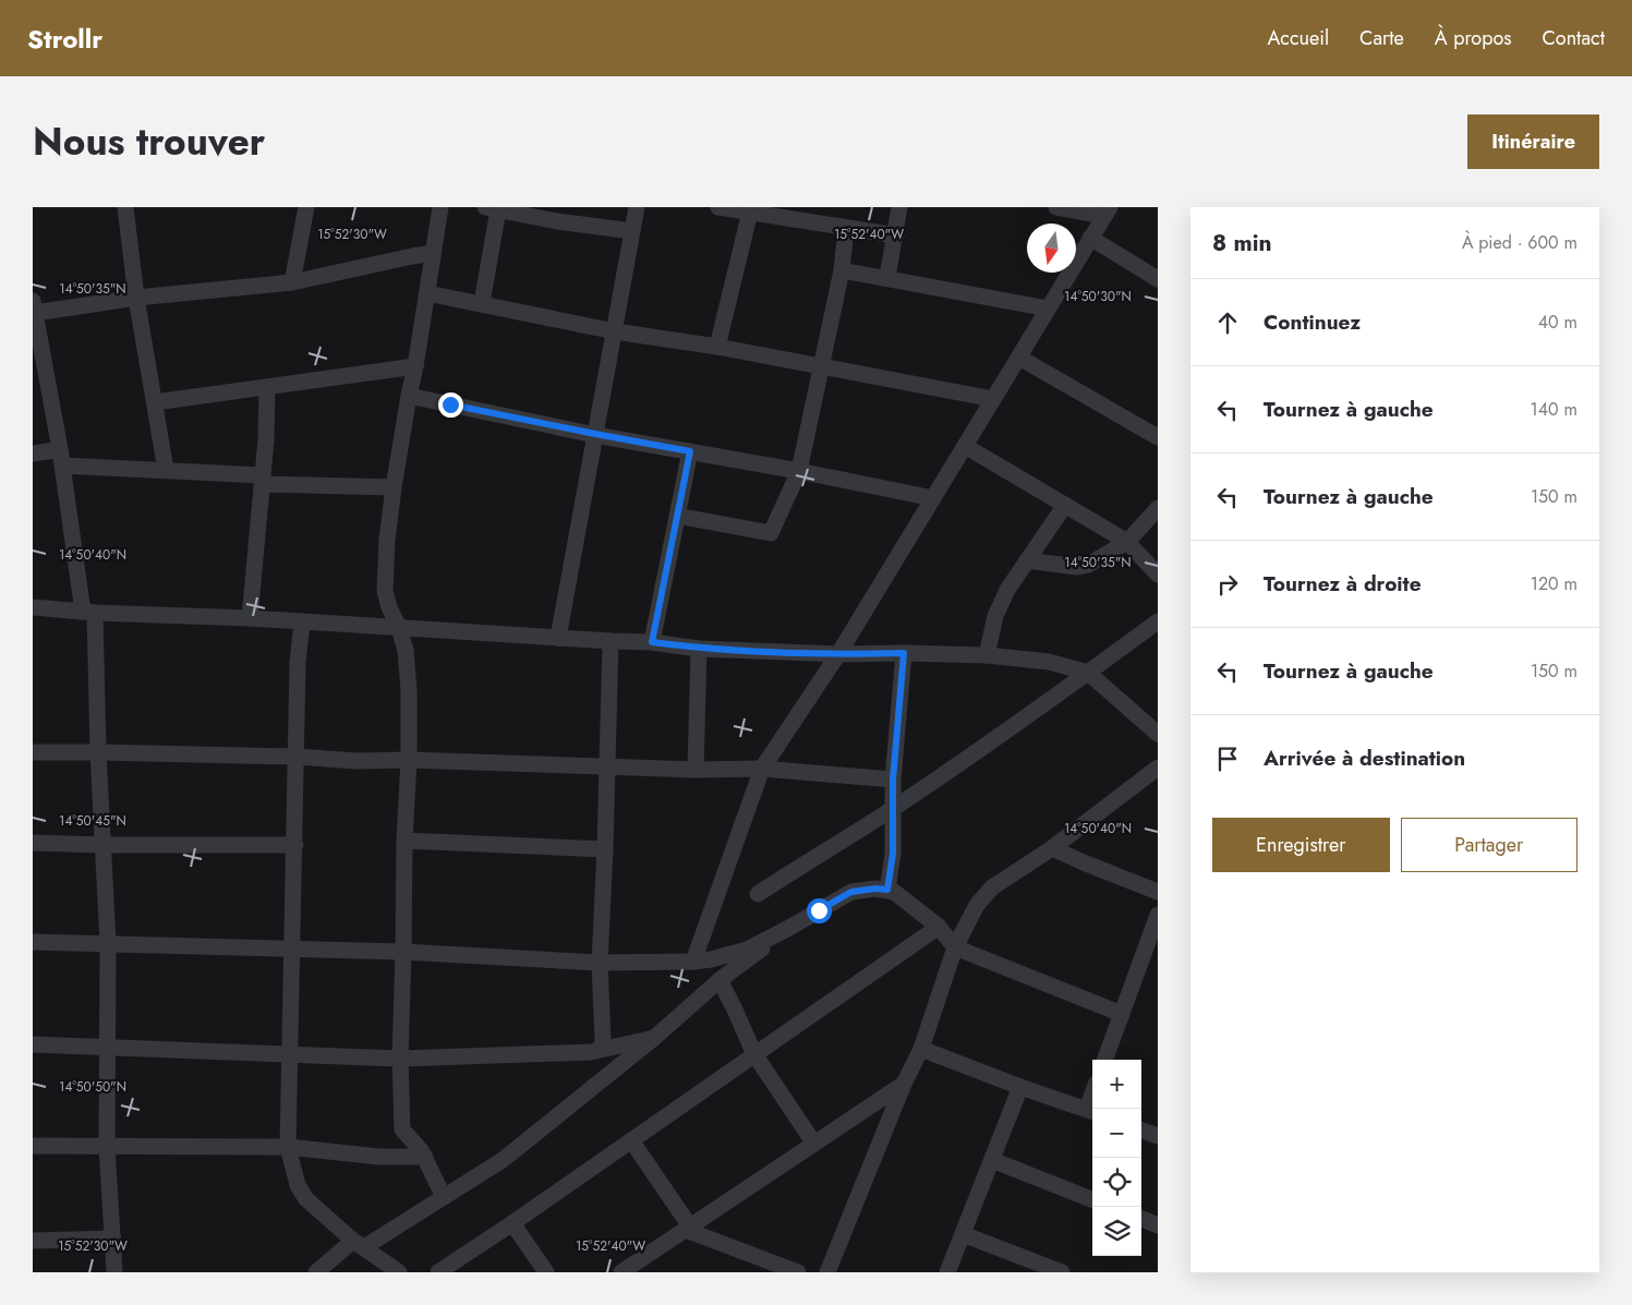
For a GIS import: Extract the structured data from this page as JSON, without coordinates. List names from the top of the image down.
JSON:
{
  "north": "bottom",
  "page": {
    "header": "Strollr",
    "nav": [
      "Accueil",
      "Carte",
      "À propos",
      "Contact"
    ],
    "title": "Nous trouver",
    "buttons": [
      "Itinéraire",
      ["Enregistrer", "Partager"]
    ],
    "heading": ["8 min", "À pied · 600 m"],
    "list": [
      ["Continuez", "40 m"],
      ["Tournez à gauche", "140 m"],
      ["Tournez à gauche", "150 m"],
      ["Tournez à droite", "120 m"],
      ["Tournez à gauche", "150 m"],
      "Arrivée à destination"
    ],
    "map_buttons": ["+", "−"]
  },
  "coordinates": [
    "15°52'30\"W",
    "15°52'40\"W",
    "14°50'35\"N",
    "14°50'30\"N",
    "14°50'40\"N",
    "14°50'45\"N",
    "14°50'50\"N"
  ]
}
